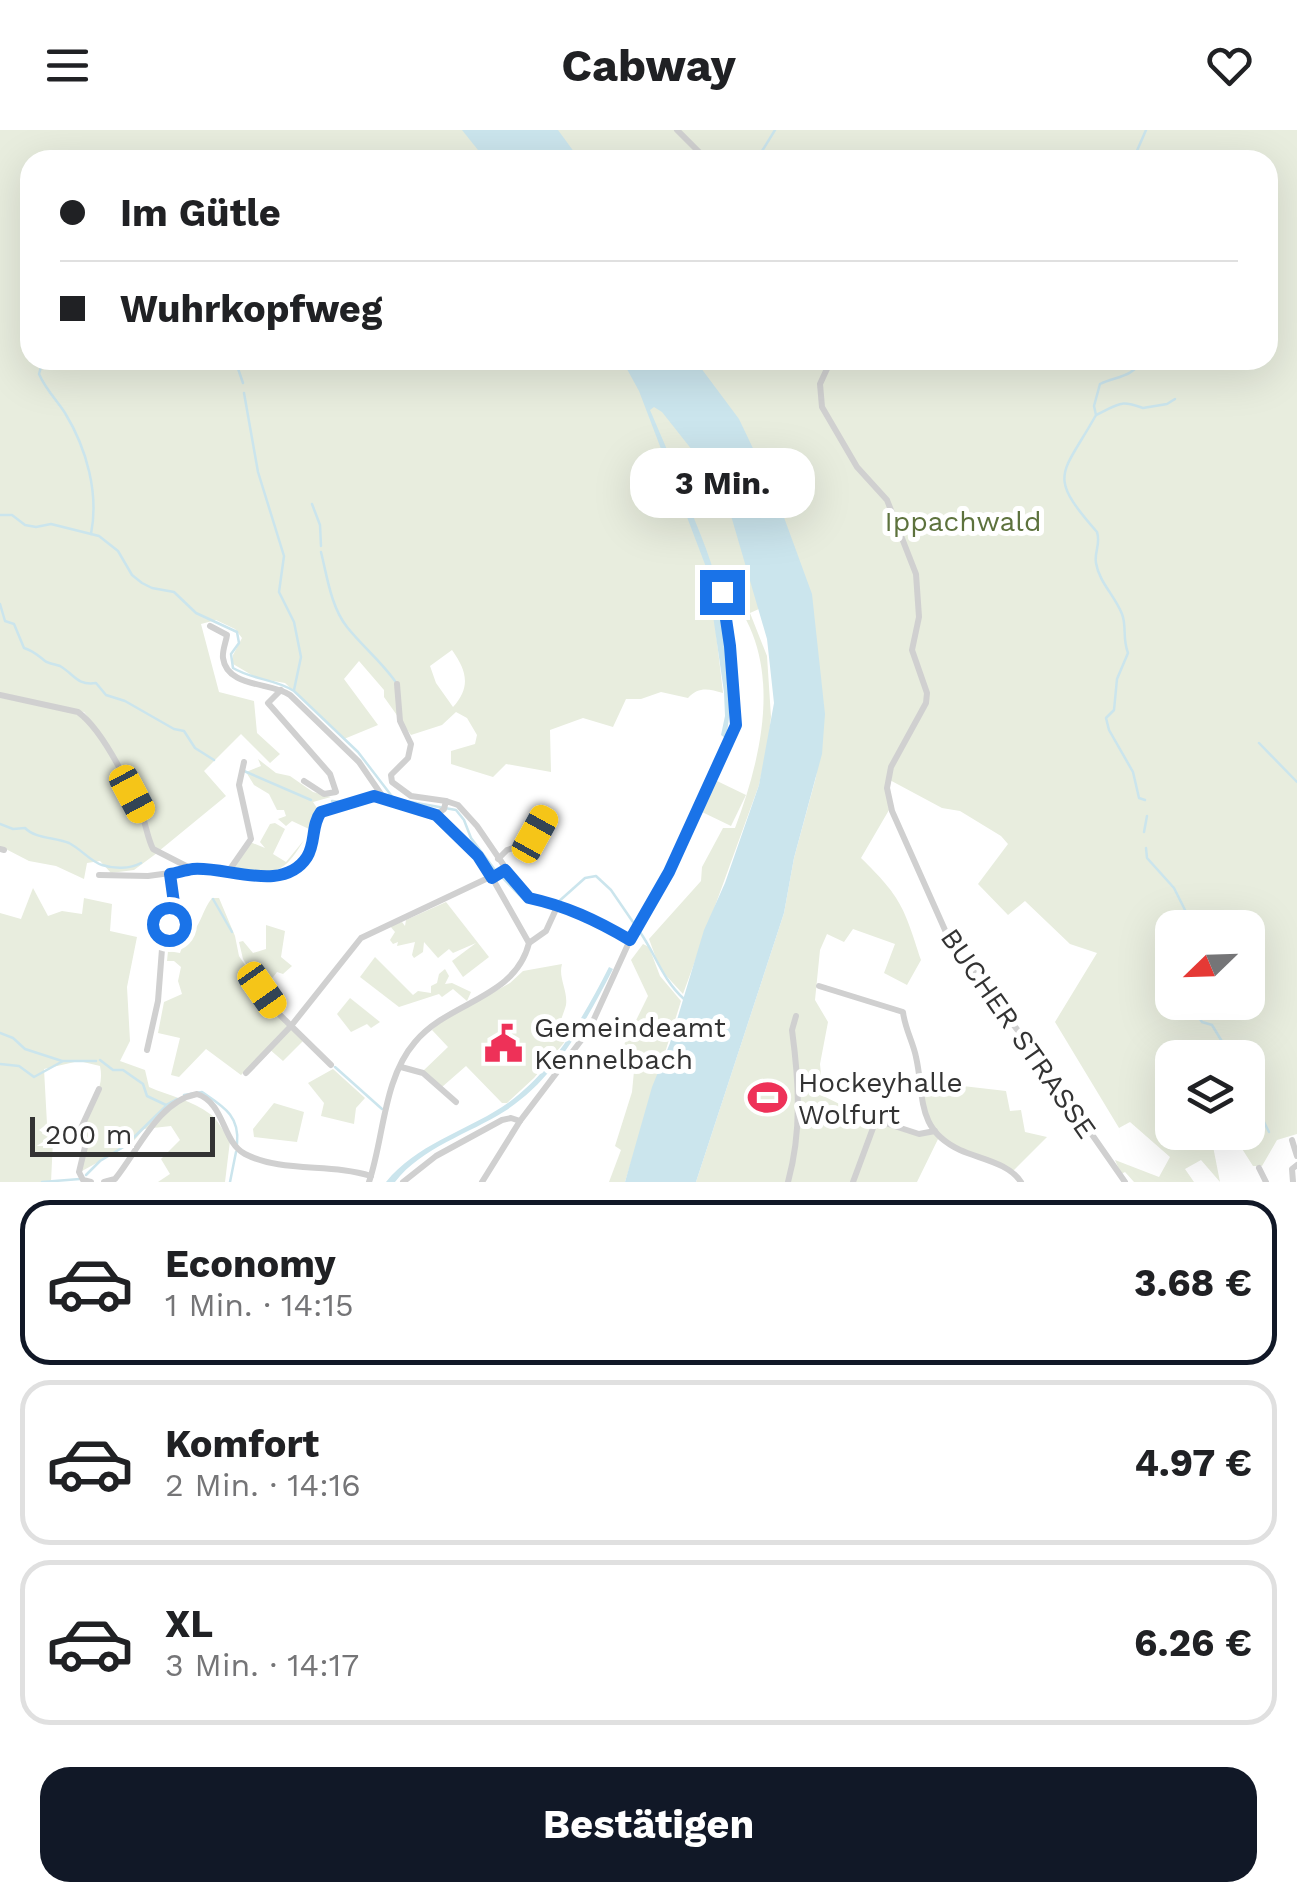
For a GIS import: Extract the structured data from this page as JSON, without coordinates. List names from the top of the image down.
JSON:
{
  "streets": {
    "street": ["BUCHER STRASSE"]
  },
  "parks": ["Ippachwald"],
  "places": {
    "public building": ["Gemeindeamt Kennelbach"],
    "sports": ["Hockeyhalle Wolfurt"]
  },
  "scale_bar": "200 m",
  "north": "bottom left",
  "page": {
    "header": "Cabway",
    "banner": ["Im Gütle", "Wuhrkopfweg"],
    "bubble": "3 Min.",
    "scale": "200 m",
    "list": [
      {
        "name": "Economy",
        "note": "1 Min. · 14:15",
        "value": "3.68 €"
      },
      {
        "name": "Komfort",
        "note": "2 Min. · 14:16",
        "value": "4.97 €"
      },
      {
        "name": "XL",
        "note": "3 Min. · 14:17",
        "value": "6.26 €"
      }
    ],
    "buttons": "Bestätigen"
  }
}
